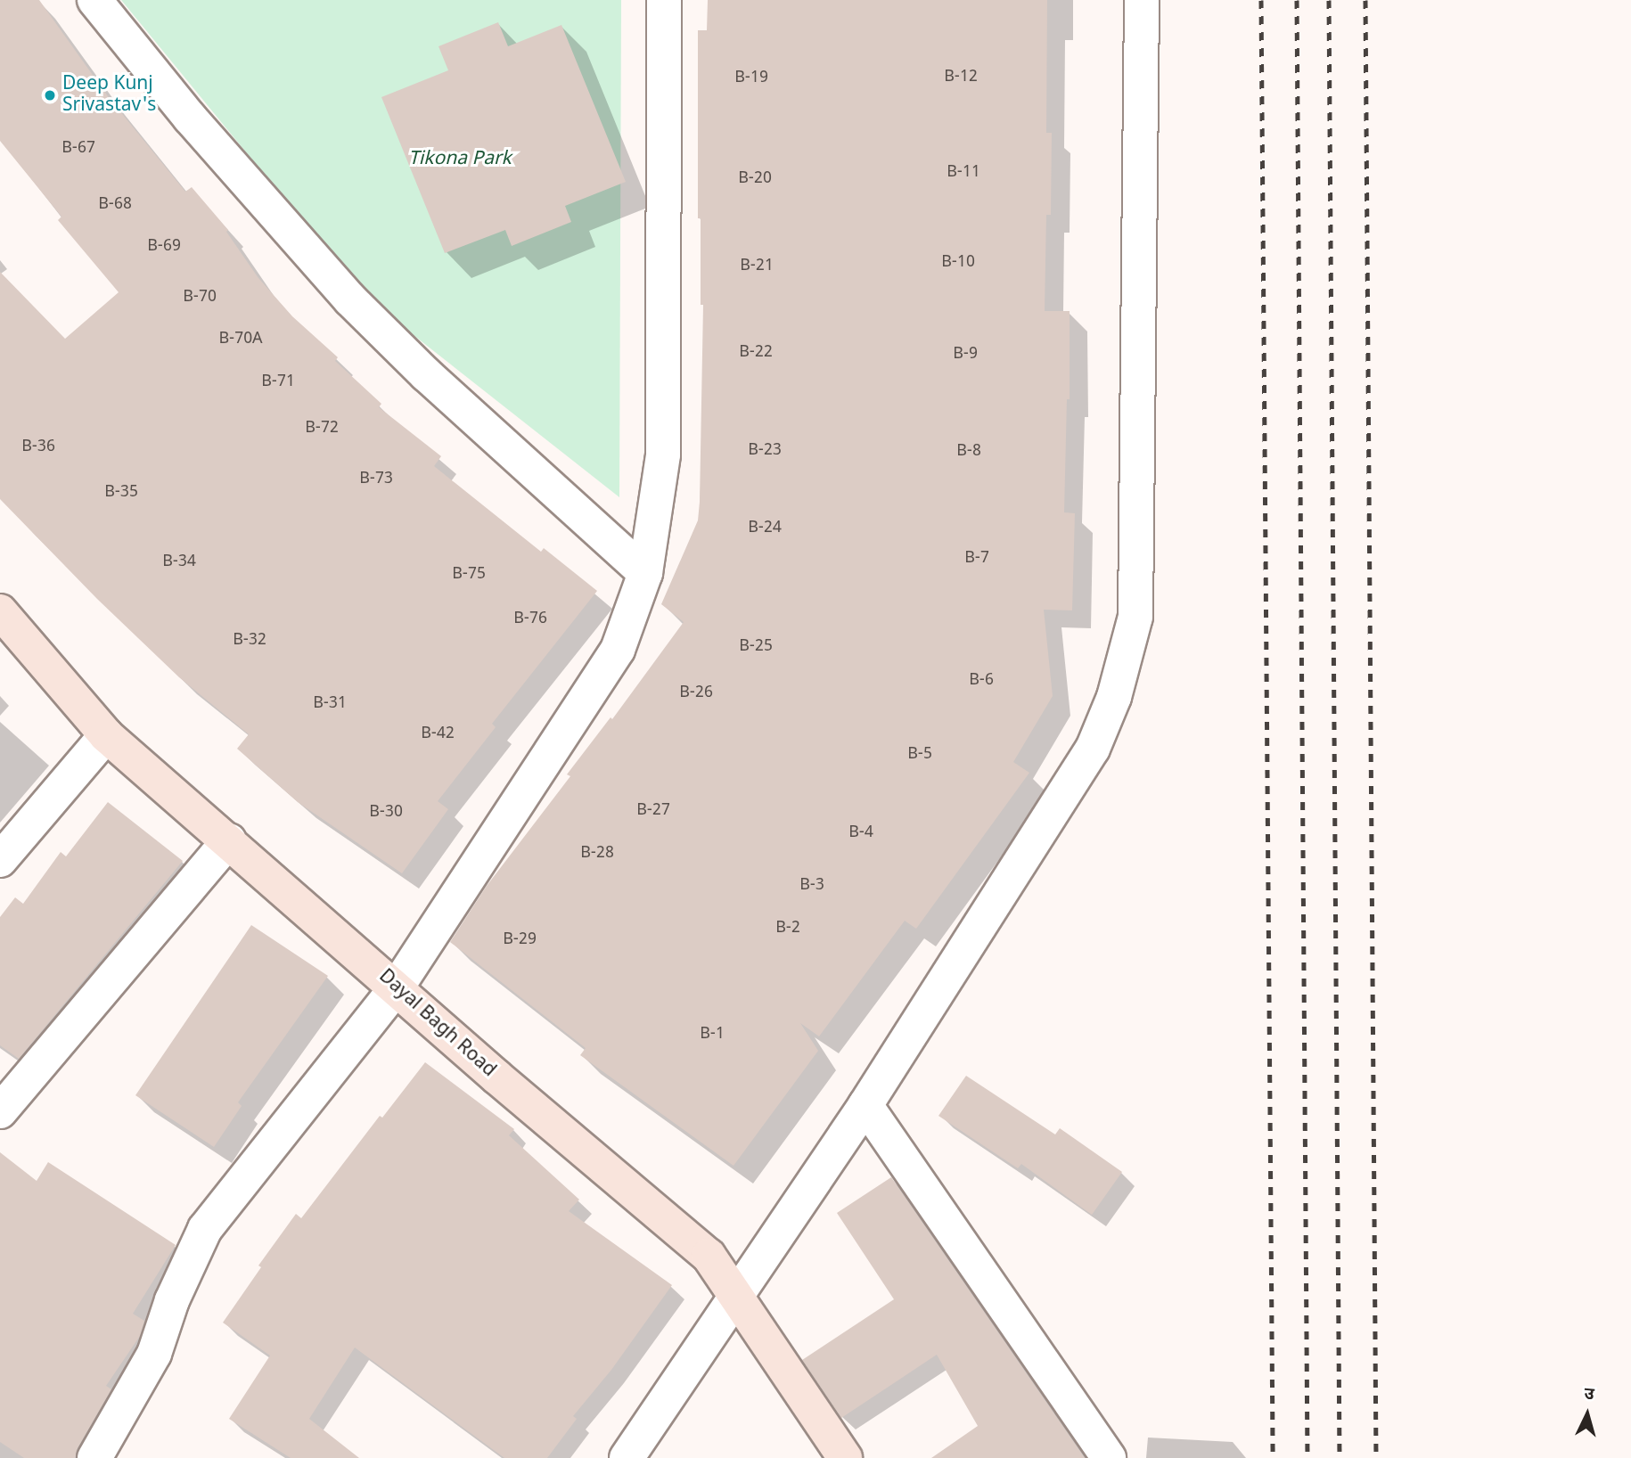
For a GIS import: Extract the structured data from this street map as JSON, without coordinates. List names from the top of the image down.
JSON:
{
  "streets": {
    "street": ["Dayal Bagh Road"]
  },
  "parks": ["Tikona Park"],
  "places": ["Deep Kunj Srivastav's"],
  "house_numbers": [
    "B-12",
    "B-19",
    "B-67",
    "B-11",
    "B-20",
    "B-68",
    "B-69",
    "B-10",
    "B-21",
    "B-70",
    "B-70A",
    "B-22",
    "B-9",
    "B-71",
    "B-72",
    "B-36",
    "B-23",
    "B-8",
    "B-73",
    "B-35",
    "B-24",
    "B-7",
    "B-34",
    "B-75",
    "B-76",
    "B-32",
    "B-25",
    "B-6",
    "B-26",
    "B-31",
    "B-42",
    "B-5",
    "B-27",
    "B-30",
    "B-4",
    "B-28",
    "B-3",
    "B-2",
    "B-29",
    "B-1"
  ],
  "north": "top"
}
